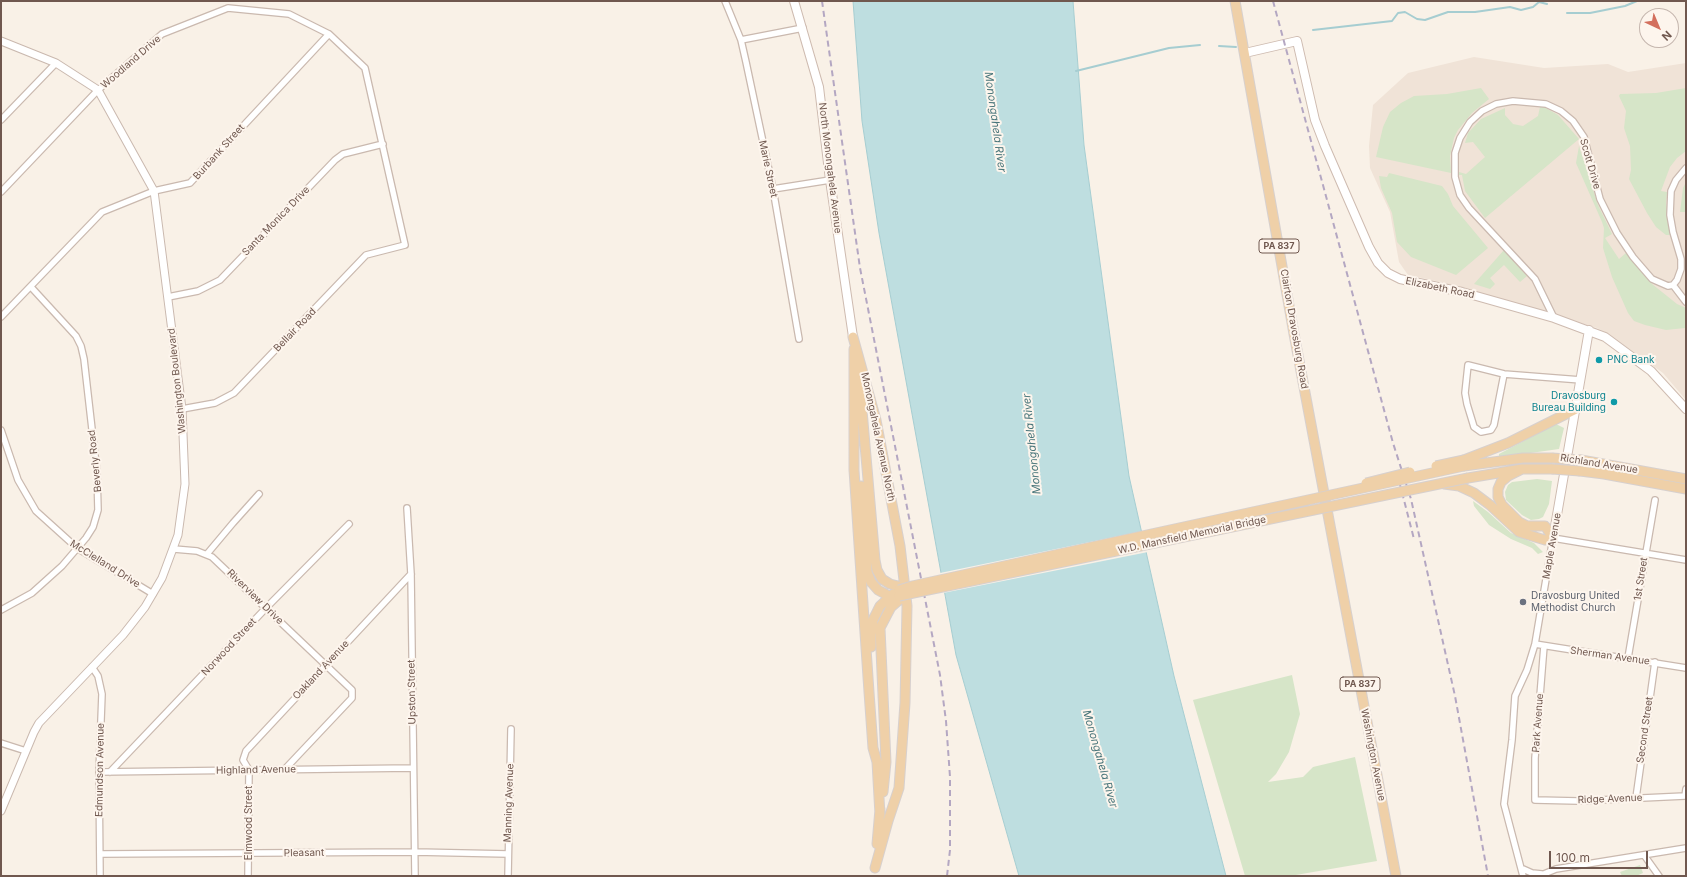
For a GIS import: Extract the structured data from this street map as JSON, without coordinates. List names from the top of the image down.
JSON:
{
  "streets": {
    "main road": [
      "North Monongahela Avenue",
      "PA 837",
      "Elizabeth Road",
      "Clairton Dravosburg Road",
      "Monongahela Avenue North",
      "Richland Avenue",
      "W.D. Mansfield Memorial Bridge",
      "Maple Avenue",
      "Washington Avenue"
    ],
    "street": [
      "Woodland Drive",
      "Burbank Street",
      "Scott Drive",
      "Marie Street",
      "Santa Monica Drive",
      "Bellair Road",
      "Washington Boulevard",
      "Beverly Road",
      "McClelland Drive",
      "1st Street",
      "Riverview Drive",
      "Norwood Street",
      "Sherman Avenue",
      "Oakland Avenue",
      "Upston Street",
      "Park Avenue",
      "Second Street",
      "Edmundson Avenue",
      "Highland Avenue",
      "Ridge Avenue",
      "Manning Avenue",
      "Elmwood Street",
      "Pleasant"
    ]
  },
  "crossings": [
    ["Woodland Drive", "Burbank Street"],
    ["Woodland Drive", "Santa Monica Drive"],
    ["Woodland Drive", "Bellair Road"],
    ["Woodland Drive", "Washington Boulevard"],
    ["Burbank Street", "Washington Boulevard"],
    ["Burbank Street", "Beverly Road"],
    ["Scott Drive", "Elizabeth Road"],
    ["North Monongahela Avenue", "Monongahela Avenue North"],
    ["Santa Monica Drive", "Washington Boulevard"],
    ["Elizabeth Road", "Clairton Dravosburg Road"],
    ["Elizabeth Road", "Maple Avenue"],
    ["Clairton Dravosburg Road", "W.D. Mansfield Memorial Bridge"],
    ["Clairton Dravosburg Road", "Washington Avenue"],
    ["Bellair Road", "Washington Boulevard"],
    ["Washington Boulevard", "McClelland Drive"],
    ["Washington Boulevard", "Riverview Drive"],
    ["Washington Boulevard", "Edmundson Avenue"],
    ["Beverly Road", "McClelland Drive"],
    ["Richland Avenue", "W.D. Mansfield Memorial Bridge"],
    ["W.D. Mansfield Memorial Bridge", "Washington Avenue"],
    ["Maple Avenue", "Sherman Avenue"],
    ["1st Street", "Sherman Avenue"],
    ["Riverview Drive", "Norwood Street"],
    ["Riverview Drive", "Oakland Avenue"],
    ["Riverview Drive", "Highland Avenue"],
    ["Norwood Street", "Highland Avenue"],
    ["Sherman Avenue", "Park Avenue"],
    ["Sherman Avenue", "Second Street"],
    ["Oakland Avenue", "Upston Street"],
    ["Oakland Avenue", "Highland Avenue"],
    ["Oakland Avenue", "Elmwood Street"],
    ["Upston Street", "Highland Avenue"],
    ["Upston Street", "Pleasant"],
    ["Park Avenue", "Ridge Avenue"],
    ["Second Street", "Ridge Avenue"],
    ["Edmundson Avenue", "Highland Avenue"],
    ["Edmundson Avenue", "Pleasant"],
    ["Highland Avenue", "Elmwood Street"],
    ["Manning Avenue", "Pleasant"],
    ["Elmwood Street", "Pleasant"]
  ],
  "water": ["Monongahela River"],
  "places": ["PNC Bank", "Dravosburg Bureau Building", "Dravosburg United Methodist Church"],
  "scale_bar": "100 m",
  "north": "bottom right"
}
